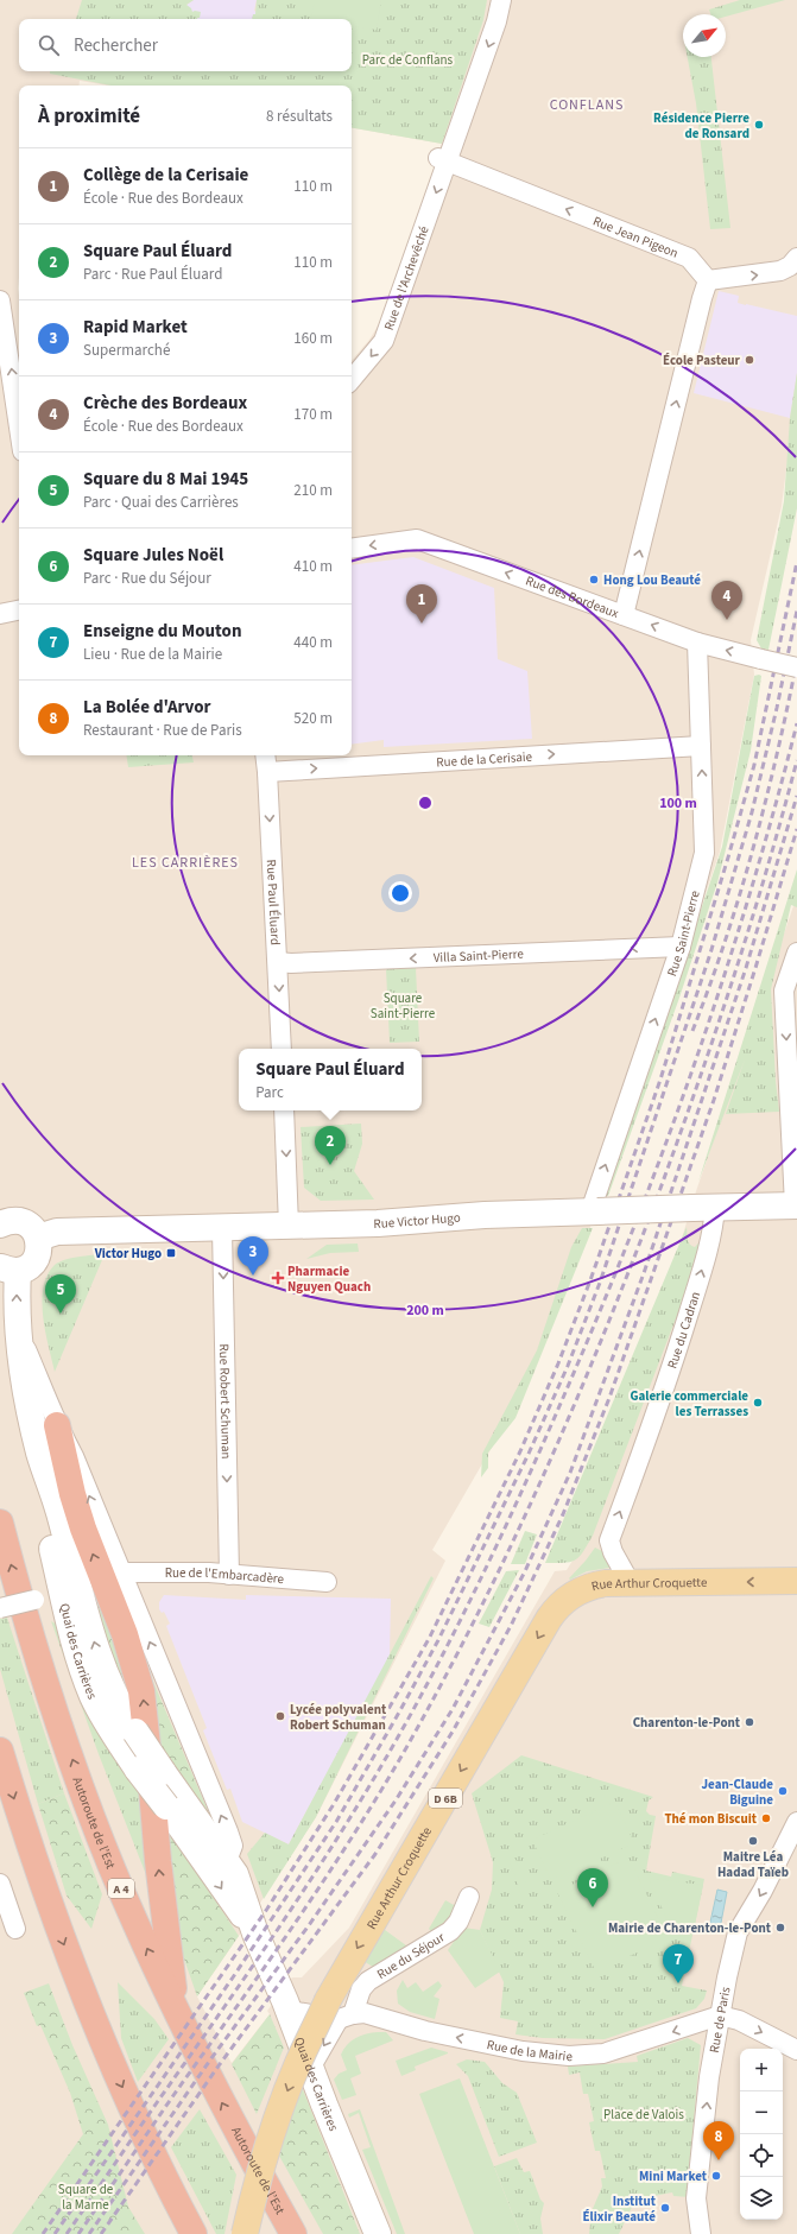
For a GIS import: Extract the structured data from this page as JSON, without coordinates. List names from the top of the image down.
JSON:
{
  "streets": {
    "highway": ["Autoroute de l’Est", "A 4"],
    "main road": [
      "Rue Victor Hugo",
      "Rue Arthur Croquette",
      "Quai des Carrières",
      "D 6B"
    ],
    "street": [
      "Rue Jean Pigeon",
      "Rue de l'Archevêché",
      "Rue des Bordeaux",
      "Rue de la Cerisaie",
      "Rue Paul Éluard",
      "Rue Saint-Pierre",
      "Villa Saint-Pierre",
      "Rue du Cadran",
      "Rue Robert Schuman",
      "Rue de l'Embarcadère",
      "Rue du Séjour",
      "Rue de Paris",
      "Rue de la Mairie"
    ]
  },
  "crossings": [
    ["Rue Jean Pigeon", "Rue de l'Archevêché"],
    ["Rue des Bordeaux", "Rue Saint-Pierre"],
    ["Rue de la Cerisaie", "Rue Paul Éluard"],
    ["Rue de la Cerisaie", "Rue Saint-Pierre"],
    ["Rue Paul Éluard", "Villa Saint-Pierre"],
    ["Rue Saint-Pierre", "Villa Saint-Pierre"],
    ["Rue Saint-Pierre", "Rue Victor Hugo"],
    ["Rue Victor Hugo", "Rue du Cadran"],
    ["Rue Victor Hugo", "Rue Robert Schuman"],
    ["Rue du Cadran", "Rue Arthur Croquette"],
    ["Rue Robert Schuman", "Rue de l'Embarcadère"],
    ["Rue de l'Embarcadère", "Quai des Carrières"],
    ["Rue Arthur Croquette", "Rue du Séjour"],
    ["Rue Arthur Croquette", "Rue de la Mairie"],
    ["Quai des Carrières", "Rue de la Mairie"],
    ["Rue du Séjour", "Rue de la Mairie"],
    ["Rue de Paris", "Rue de la Mairie"]
  ],
  "one_way": [
    "Rue Jean Pigeon",
    "Rue de l'Archevêché",
    "Rue des Bordeaux",
    "Rue de la Cerisaie",
    "Rue Paul Éluard",
    "Villa Saint-Pierre",
    "Rue du Cadran",
    "Rue Robert Schuman",
    "Rue Arthur Croquette",
    "Rue de la Mairie"
  ],
  "districts": ["CONFLANS", "LES CARRIÈRES"],
  "parks": [
    "Parc de Conflans",
    "Square Saint-Pierre",
    "Place de Valois",
    "Square de la Marne"
  ],
  "places": {
    "other": [
      "Résidence Pierre de Ronsard",
      "École Pasteur",
      "Hong Lou Beauté",
      "Galerie commerciale les Terrasses",
      "Lycée polyvalent Robert Schuman",
      "Charenton-le-Pont",
      "Jean-Claude Biguine",
      "Thé mon Biscuit",
      "Maitre Léa Hadad Taïeb",
      "Mairie de Charenton-le-Pont",
      "Mini Market",
      "Institut Élixir Beauté"
    ],
    "transit": ["Victor Hugo"],
    "health": ["Pharmacie Nguyen Quach"]
  },
  "north": "top right",
  "page": {
    "search": "Rechercher",
    "heading": ["À proximité", "8 résultats"],
    "list": [
      {
        "mark": "1",
        "name": "Collège de la Cerisaie",
        "note": "École · Rue des Bordeaux",
        "value": "110 m"
      },
      {
        "mark": "2",
        "name": "Square Paul Éluard",
        "note": "Parc · Rue Paul Éluard",
        "value": "110 m"
      },
      {
        "mark": "3",
        "name": "Rapid Market",
        "note": "Supermarché",
        "value": "160 m"
      },
      {
        "mark": "4",
        "name": "Crèche des Bordeaux",
        "note": "École · Rue des Bordeaux",
        "value": "170 m"
      },
      {
        "mark": "5",
        "name": "Square du 8 Mai 1945",
        "note": "Parc · Quai des Carrières",
        "value": "210 m"
      },
      {
        "mark": "6",
        "name": "Square Jules Noël",
        "note": "Parc · Rue du Séjour",
        "value": "410 m"
      },
      {
        "mark": "7",
        "name": "Enseigne du Mouton",
        "note": "Lieu · Rue de la Mairie",
        "value": "440 m"
      },
      {
        "mark": "8",
        "name": "La Bolée d'Arvor",
        "note": "Restaurant · Rue de Paris",
        "value": "520 m"
      }
    ],
    "pins": [
      "4",
      "1",
      "2",
      "3",
      "5",
      "6",
      "7",
      "8"
    ],
    "popup": ["Square Paul Éluard", "Parc"],
    "map_buttons": ["+", "−"]
  },
  "rings": ["100 m", "200 m"]
}
